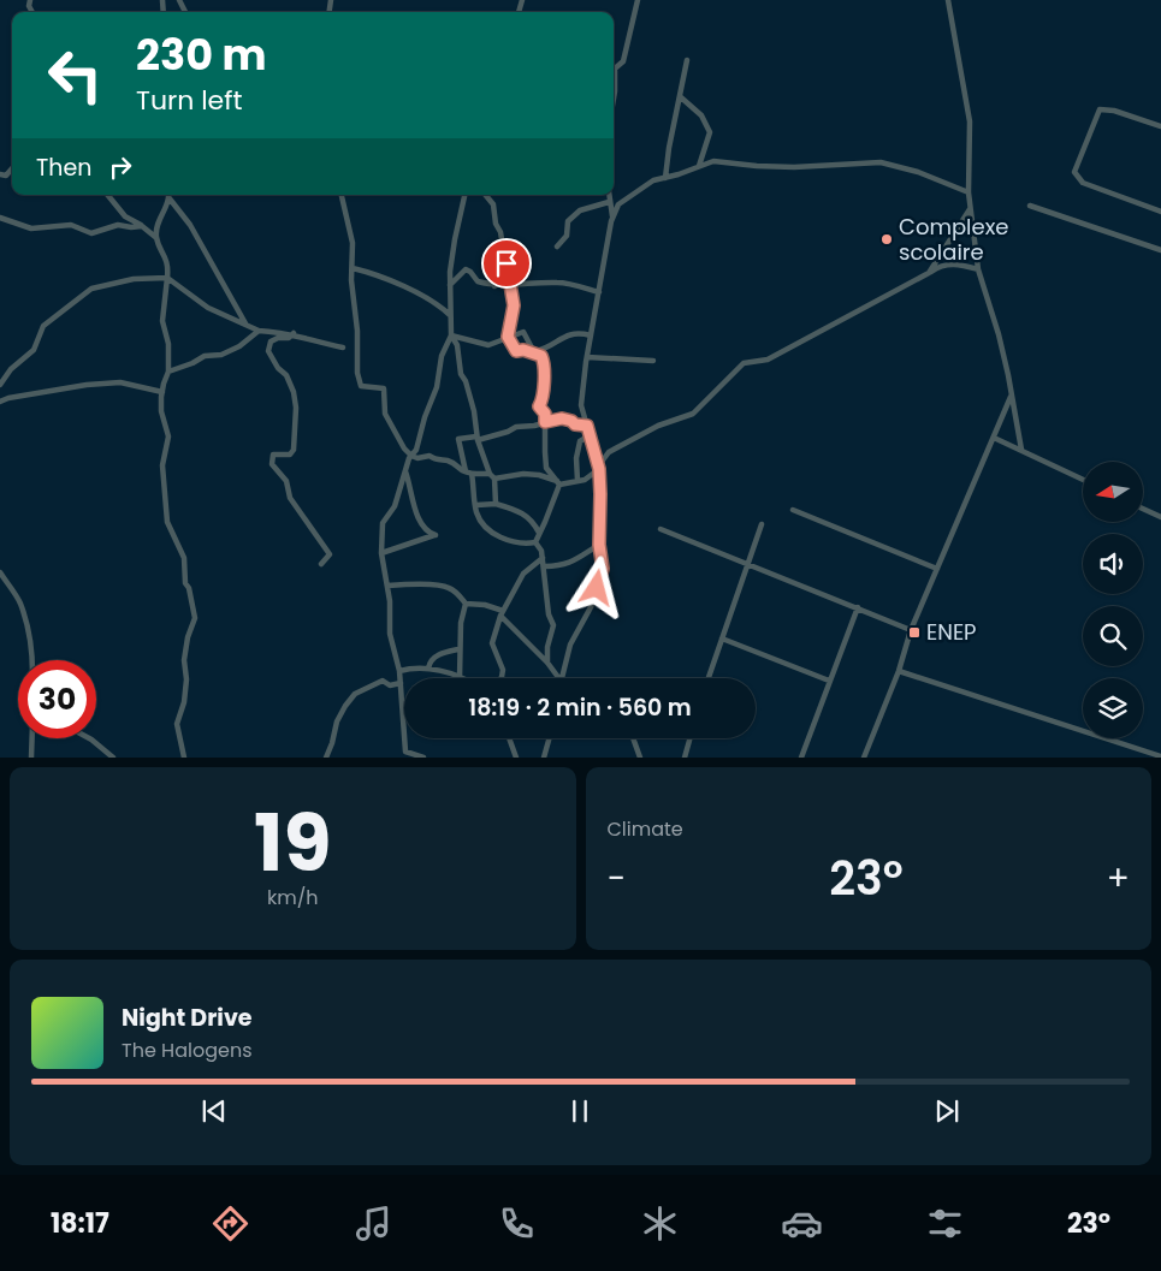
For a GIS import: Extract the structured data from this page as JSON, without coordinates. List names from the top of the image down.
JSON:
{
  "places": {
    "other": ["Complexe scolaire"],
    "transit": ["ENEP"]
  },
  "north": "left",
  "page": {
    "turn": ["230 m", "Turn left"],
    "then": "Then",
    "limit": "30",
    "trip": "18:19 · 2 min · 560 m",
    "tile": [
      ["19", "km/h"],
      "Climate"
    ],
    "heat": ["−", "23°", "+"],
    "song": ["Night Drive", "The Halogens"],
    "tabs": ["18:17", "23°"]
  }
}
